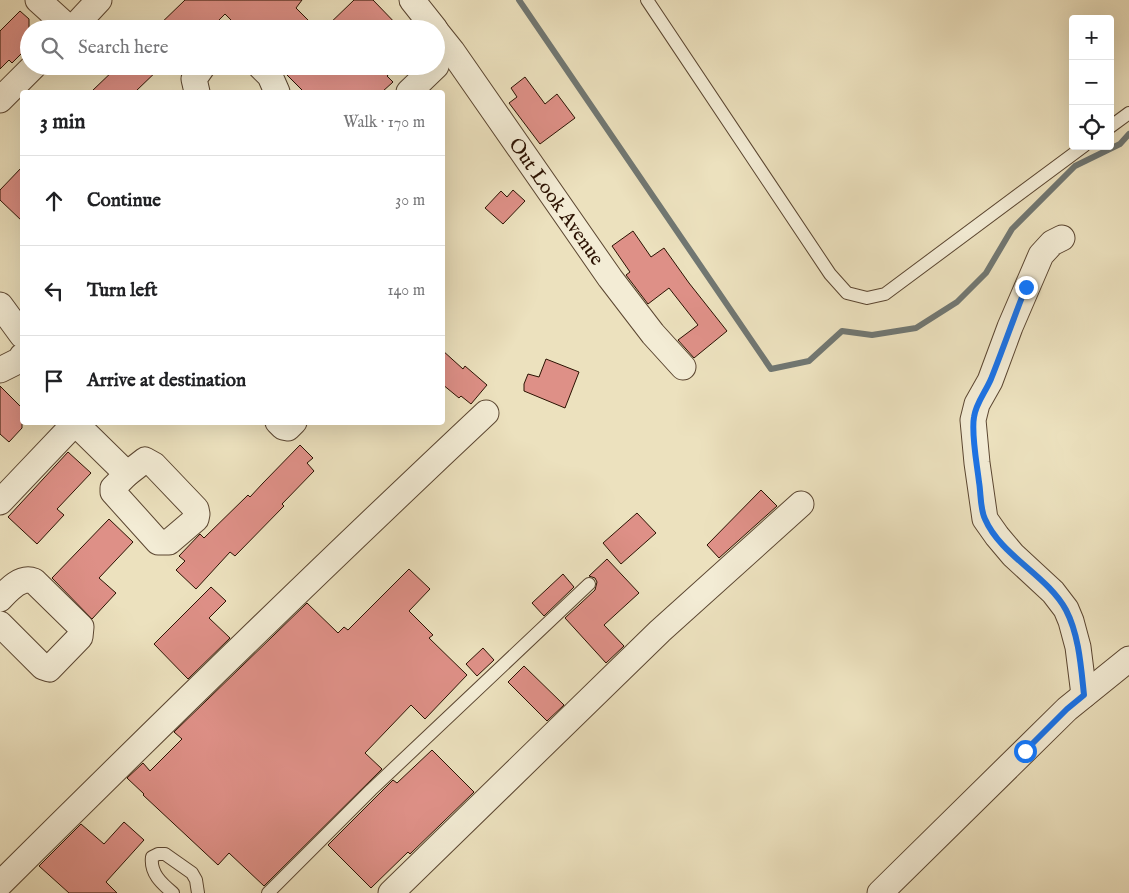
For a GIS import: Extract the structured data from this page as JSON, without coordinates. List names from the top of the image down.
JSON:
{
  "streets": {
    "street": ["Out Look Avenue"]
  },
  "page": {
    "map_buttons": ["+", "−"],
    "search": "Search here",
    "heading": ["3 min", "Walk · 170 m"],
    "list": [
      ["Continue", "30 m"],
      ["Turn left", "140 m"],
      "Arrive at destination"
    ]
  }
}
